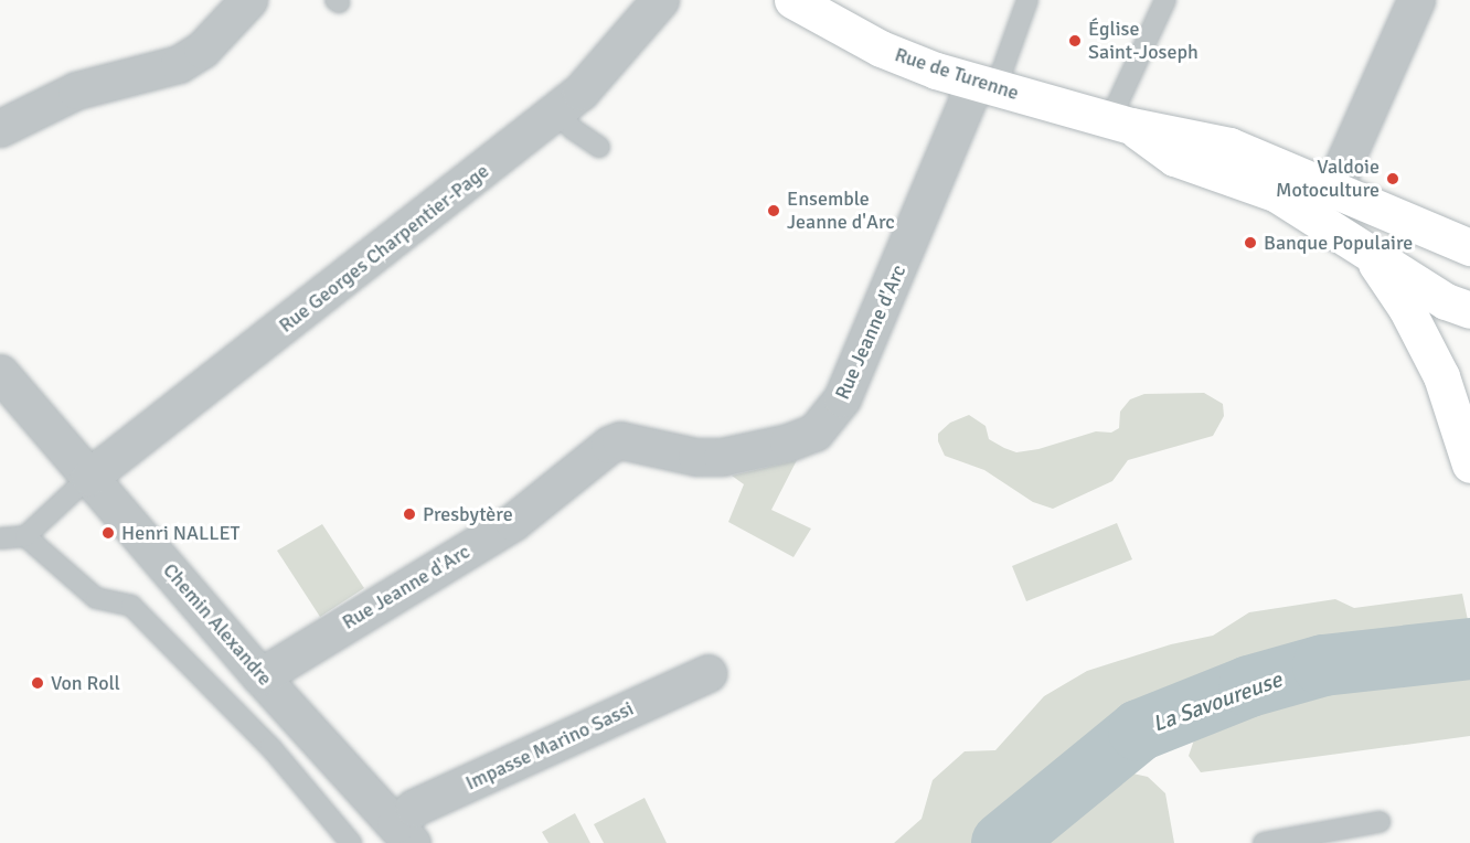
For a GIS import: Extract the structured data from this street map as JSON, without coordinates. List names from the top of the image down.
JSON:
{
  "streets": {
    "main road": ["Rue de Turenne"],
    "street": [
      "Rue Georges Charpentier-Page",
      "Rue Jeanne d'Arc",
      "Chemin Alexandre",
      "Impasse Marino Sassi"
    ]
  },
  "crossings": [
    ["Rue de Turenne", "Rue Jeanne d'Arc"],
    ["Rue Georges Charpentier-Page", "Chemin Alexandre"],
    ["Rue Jeanne d'Arc", "Chemin Alexandre"],
    ["Chemin Alexandre", "Impasse Marino Sassi"]
  ],
  "water": ["La Savoureuse"],
  "places": [
    "Église Saint-Joseph",
    "Valdoie Motoculture",
    "Ensemble Jeanne d'Arc",
    "Banque Populaire",
    "Presbytère",
    "Henri NALLET",
    "Von Roll"
  ]
}
